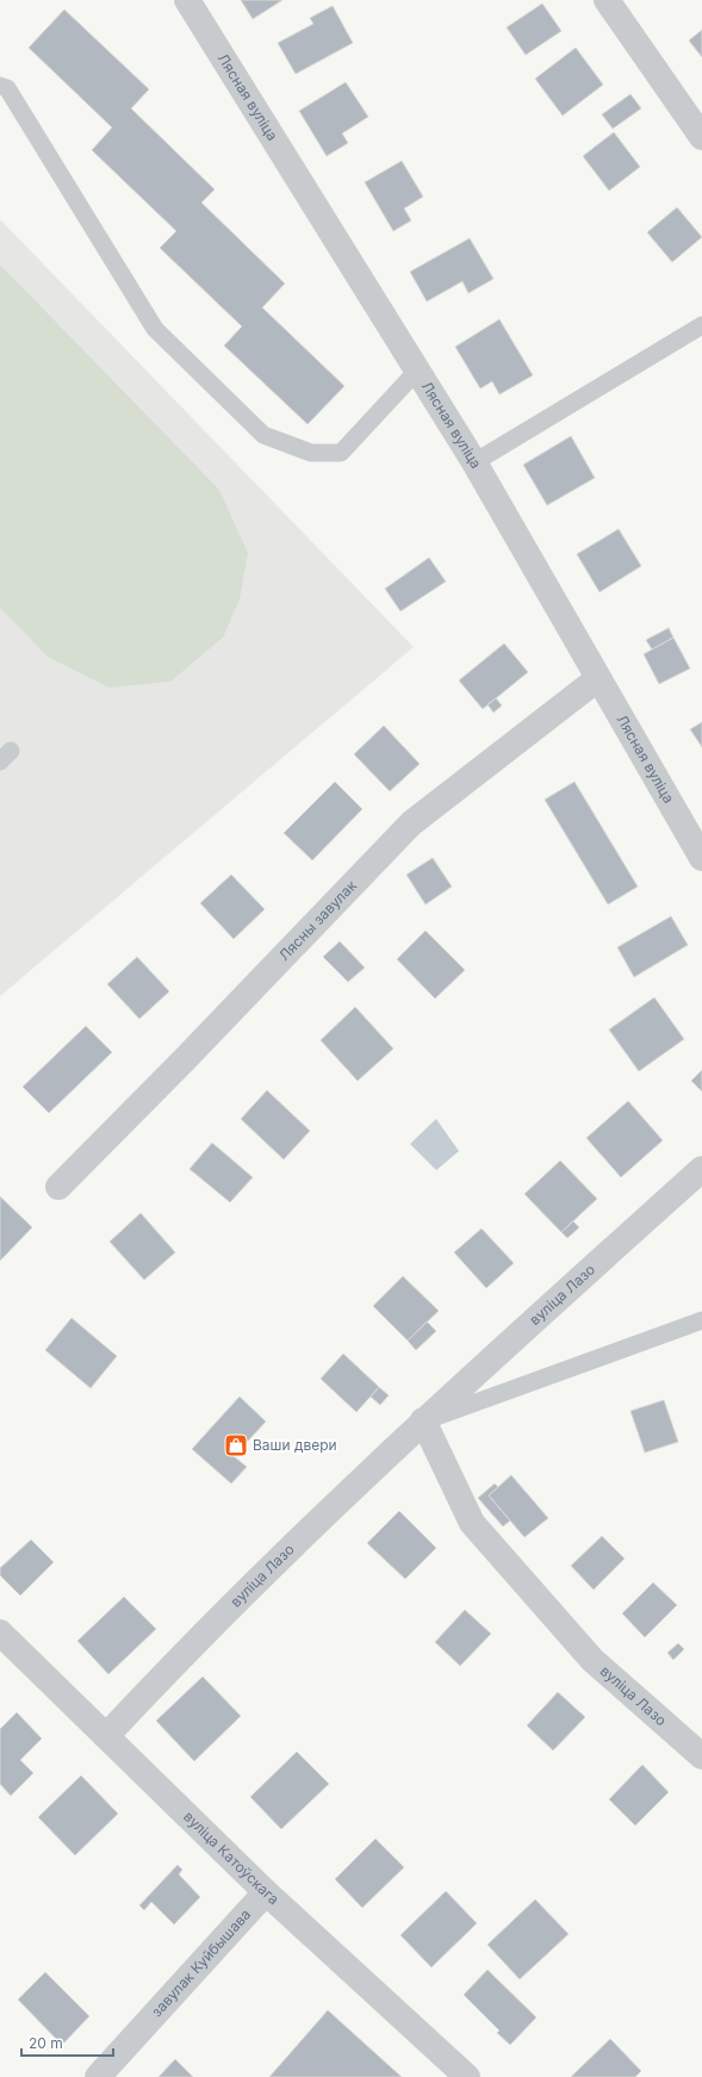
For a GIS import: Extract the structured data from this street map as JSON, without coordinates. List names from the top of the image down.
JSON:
{
  "streets": {
    "street": [
      "Лясная вуліца",
      "Лясны завулак",
      "вуліца Лазо",
      "вуліца Катоўскага",
      "завулак Куйбышава"
    ]
  },
  "crossings": [
    ["Лясная вуліца", "Лясны завулак"],
    ["вуліца Лазо", "вуліца Катоўскага"],
    ["вуліца Катоўскага", "завулак Куйбышава"]
  ],
  "places": {
    "shop": ["Ваши двери"]
  },
  "scale_bar": "20 m"
}
